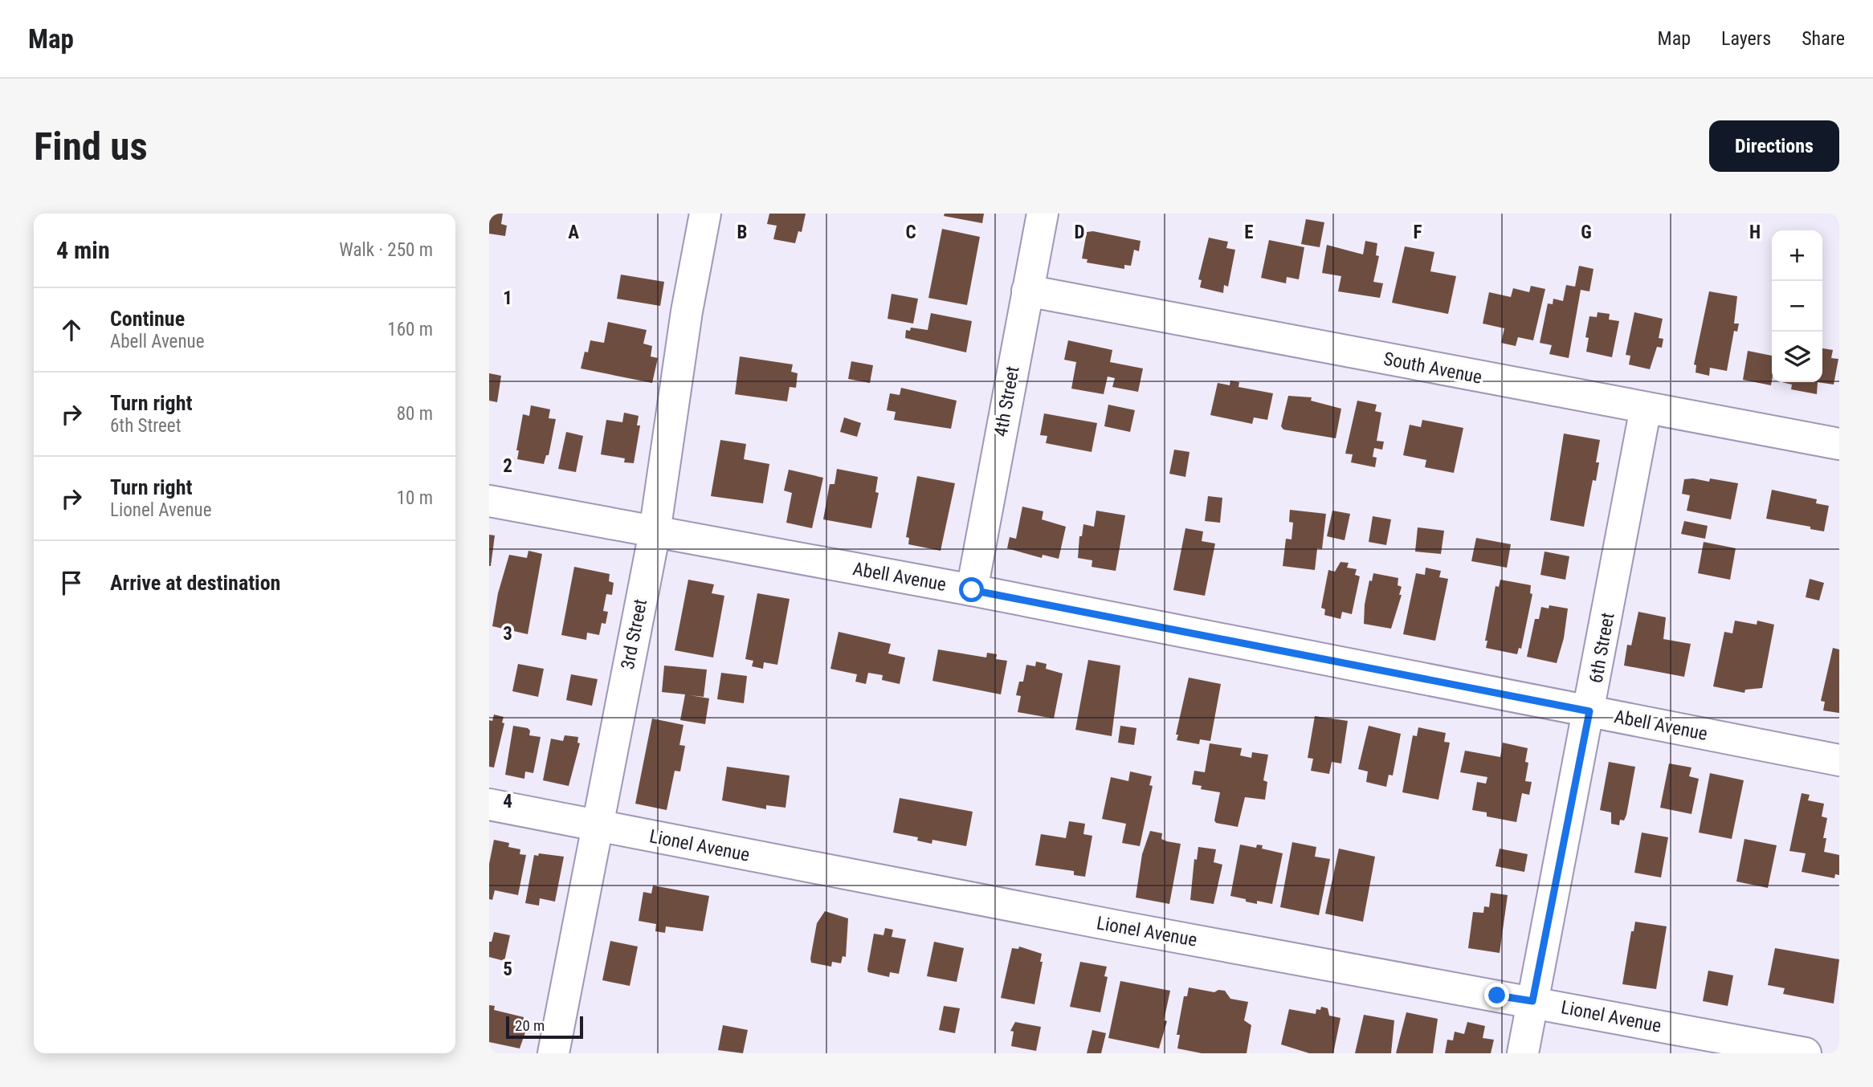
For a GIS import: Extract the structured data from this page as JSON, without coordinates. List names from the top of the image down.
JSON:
{
  "streets": {
    "street": [
      "South Avenue",
      "4th Street",
      "Abell Avenue",
      "3rd Street",
      "6th Street",
      "Lionel Avenue"
    ]
  },
  "crossings": [
    ["South Avenue", "4th Street"],
    ["South Avenue", "6th Street"],
    ["4th Street", "Abell Avenue"],
    ["Abell Avenue", "3rd Street"],
    ["Abell Avenue", "6th Street"],
    ["3rd Street", "Lionel Avenue"],
    ["6th Street", "Lionel Avenue"]
  ],
  "scale_bar": "20 m",
  "page": {
    "header": "Map",
    "nav": ["Map", "Layers", "Share"],
    "buttons": "Directions",
    "title": "Find us",
    "heading": ["4 min", "Walk · 250 m"],
    "map_buttons": ["+", "−"],
    "list": [
      ["Continue", "Abell Avenue", "160 m"],
      ["Turn right", "6th Street", "80 m"],
      ["Turn right", "Lionel Avenue", "10 m"],
      "Arrive at destination"
    ],
    "scale": "20 m"
  },
  "grid": {
    "columns": [
      "A",
      "B",
      "C",
      "D",
      "E",
      "F",
      "G",
      "H"
    ],
    "rows": [
      "1",
      "2",
      "3",
      "4",
      "5"
    ]
  }
}
